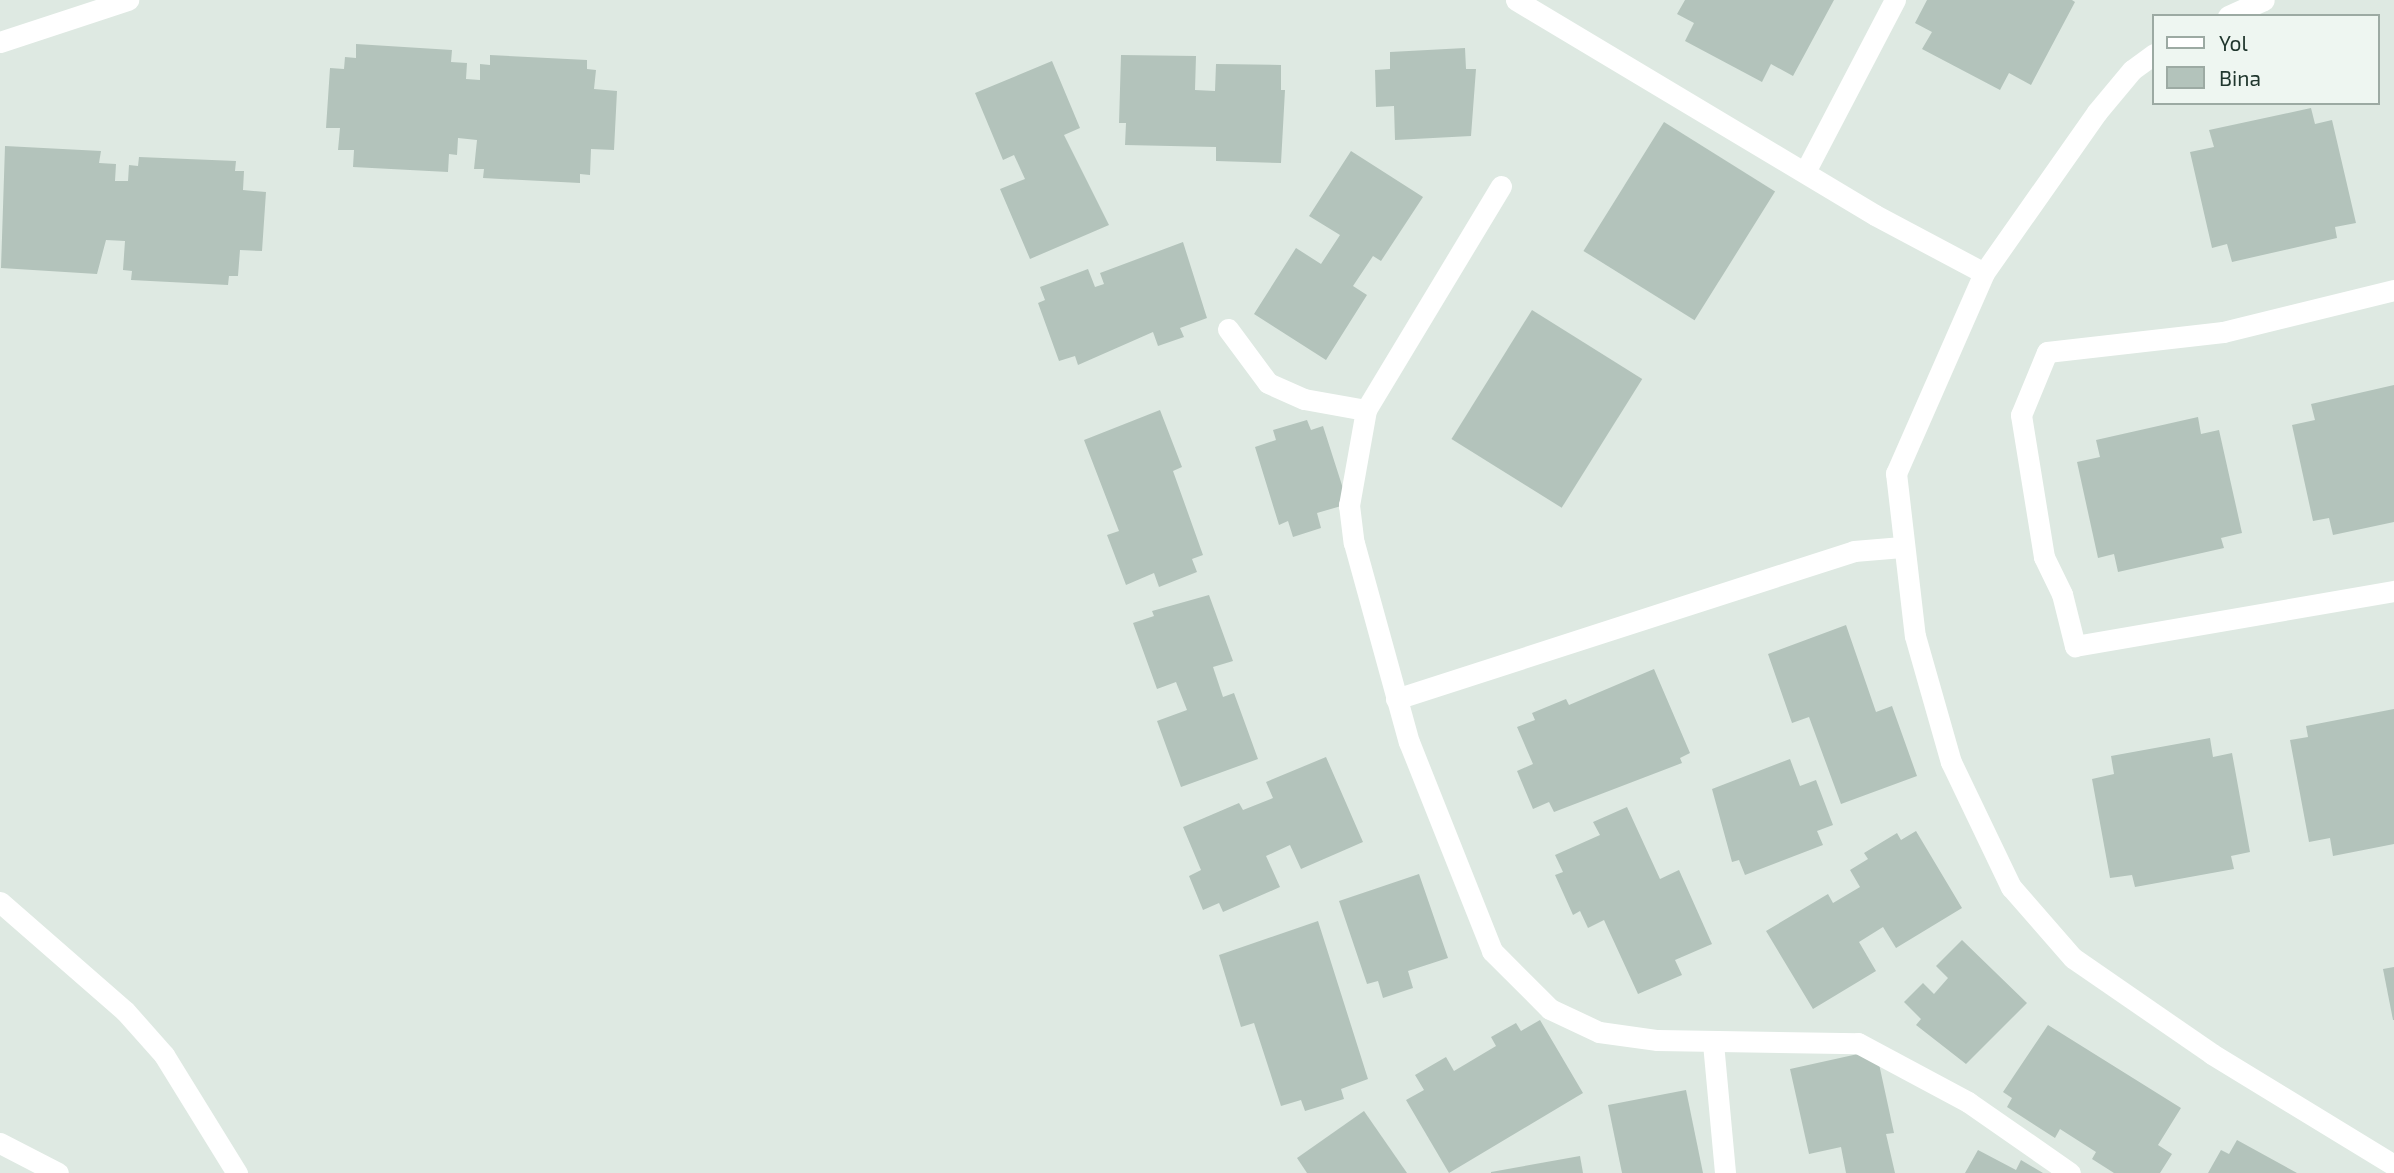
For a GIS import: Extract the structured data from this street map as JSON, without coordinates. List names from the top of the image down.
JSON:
{
  "legend": ["Yol", "Bina"]
}
